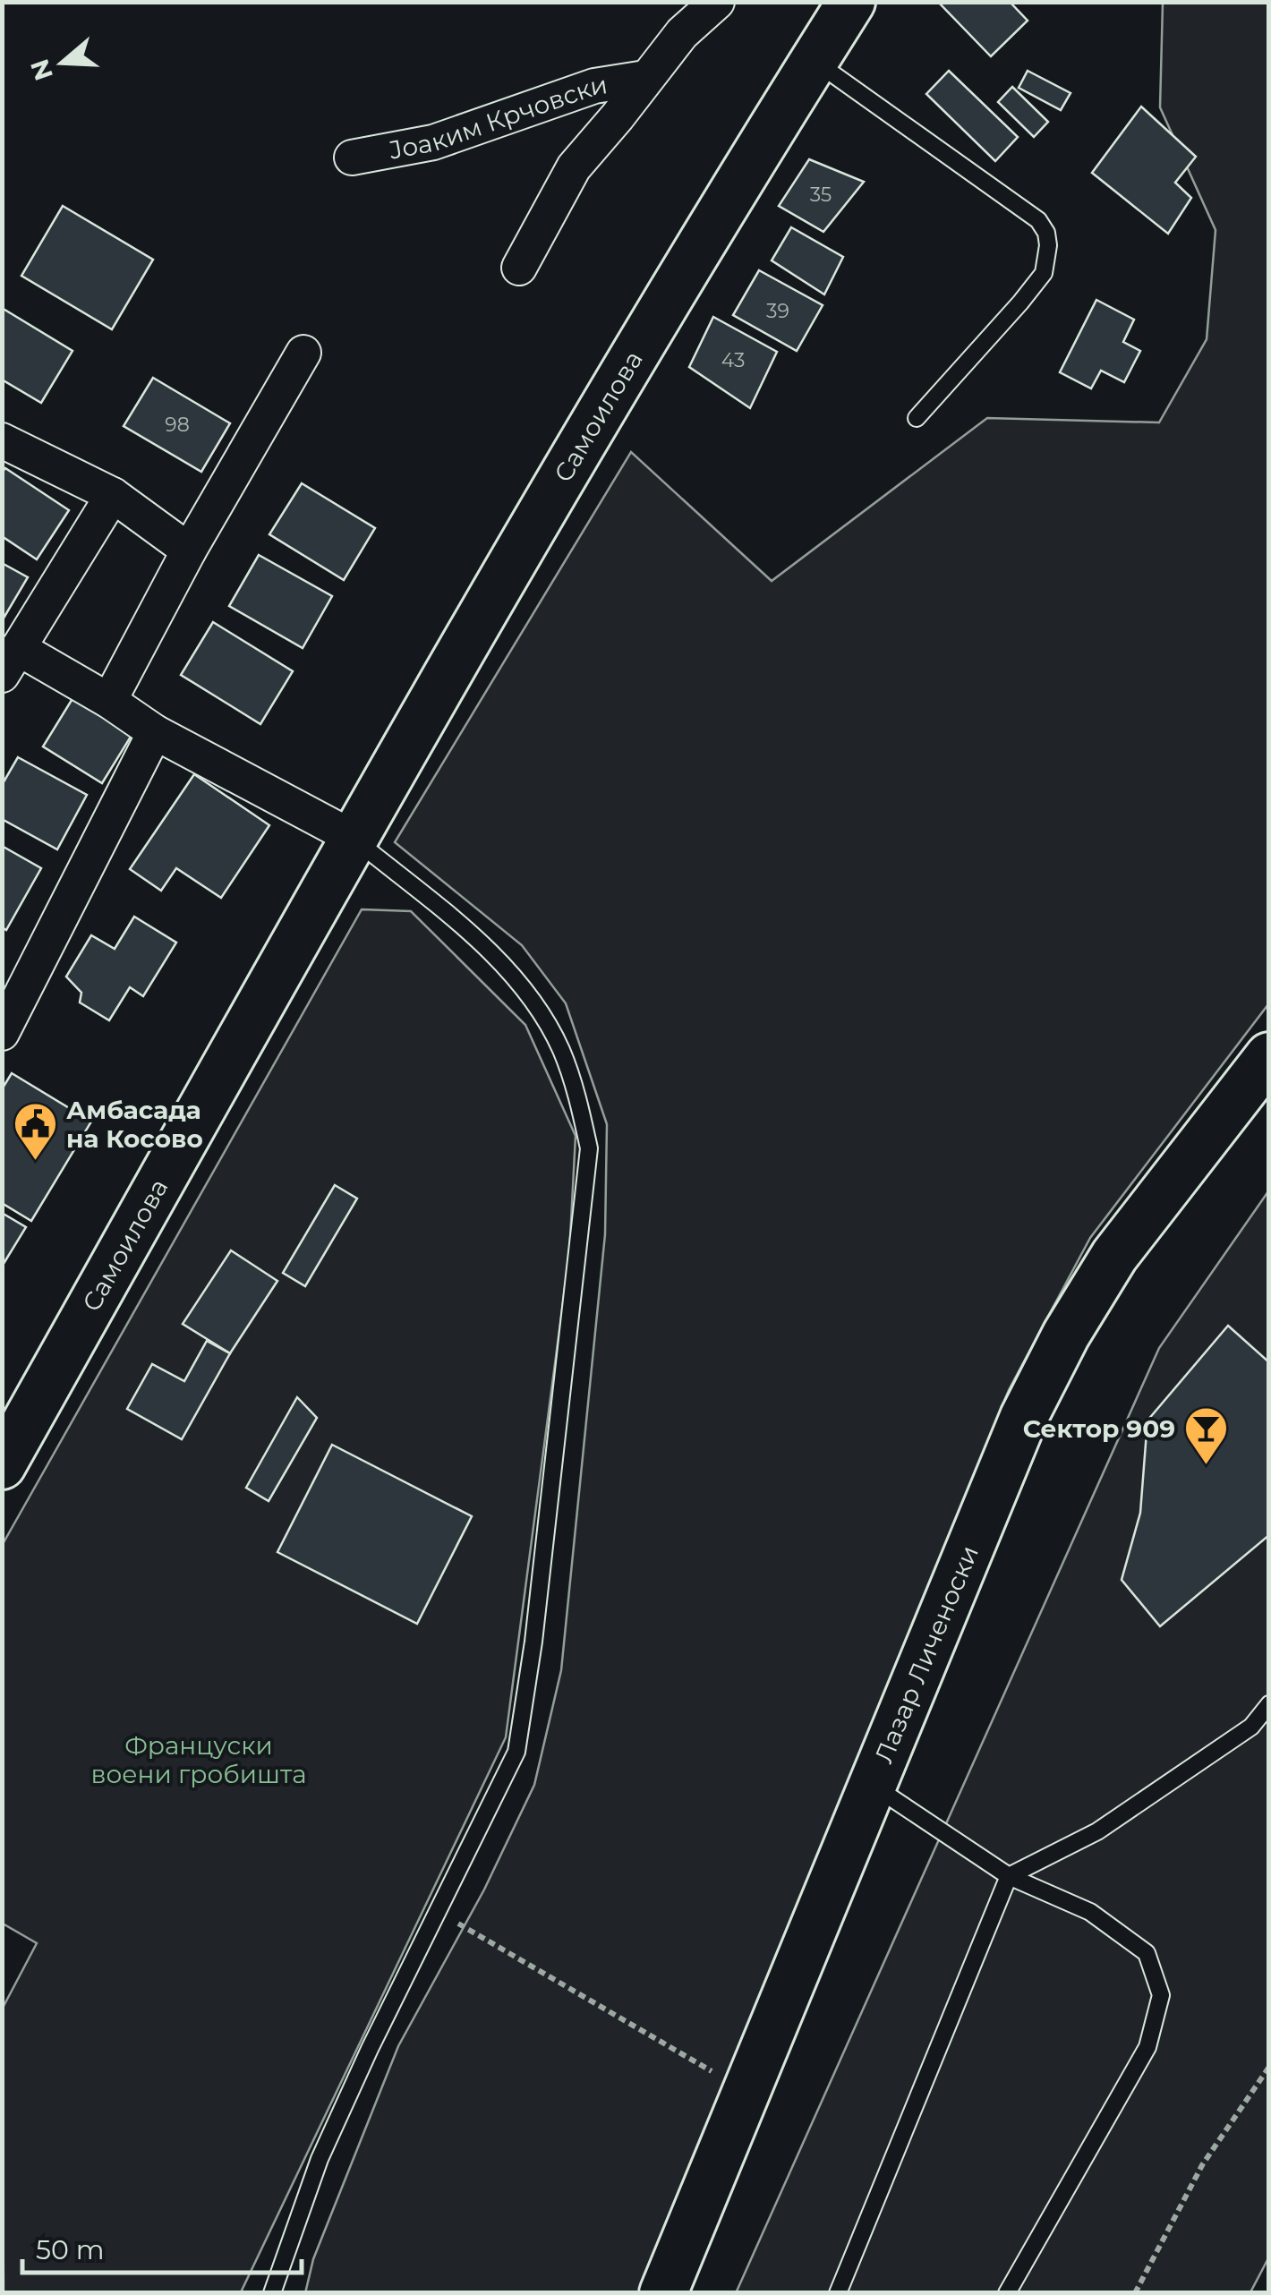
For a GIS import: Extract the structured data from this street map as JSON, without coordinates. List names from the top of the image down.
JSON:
{
  "streets": {
    "street": ["Јоаким Крчовски", "Самоилова", "Лазар Личеноски"]
  },
  "parks": ["Француски воени гробишта"],
  "places": {
    "public building": ["Амбасада на Косово"],
    "bar": ["Сектор 909"]
  },
  "house_numbers": [
    "35",
    "39",
    "43",
    "98"
  ],
  "scale_bar": "50 m",
  "north": "left"
}
